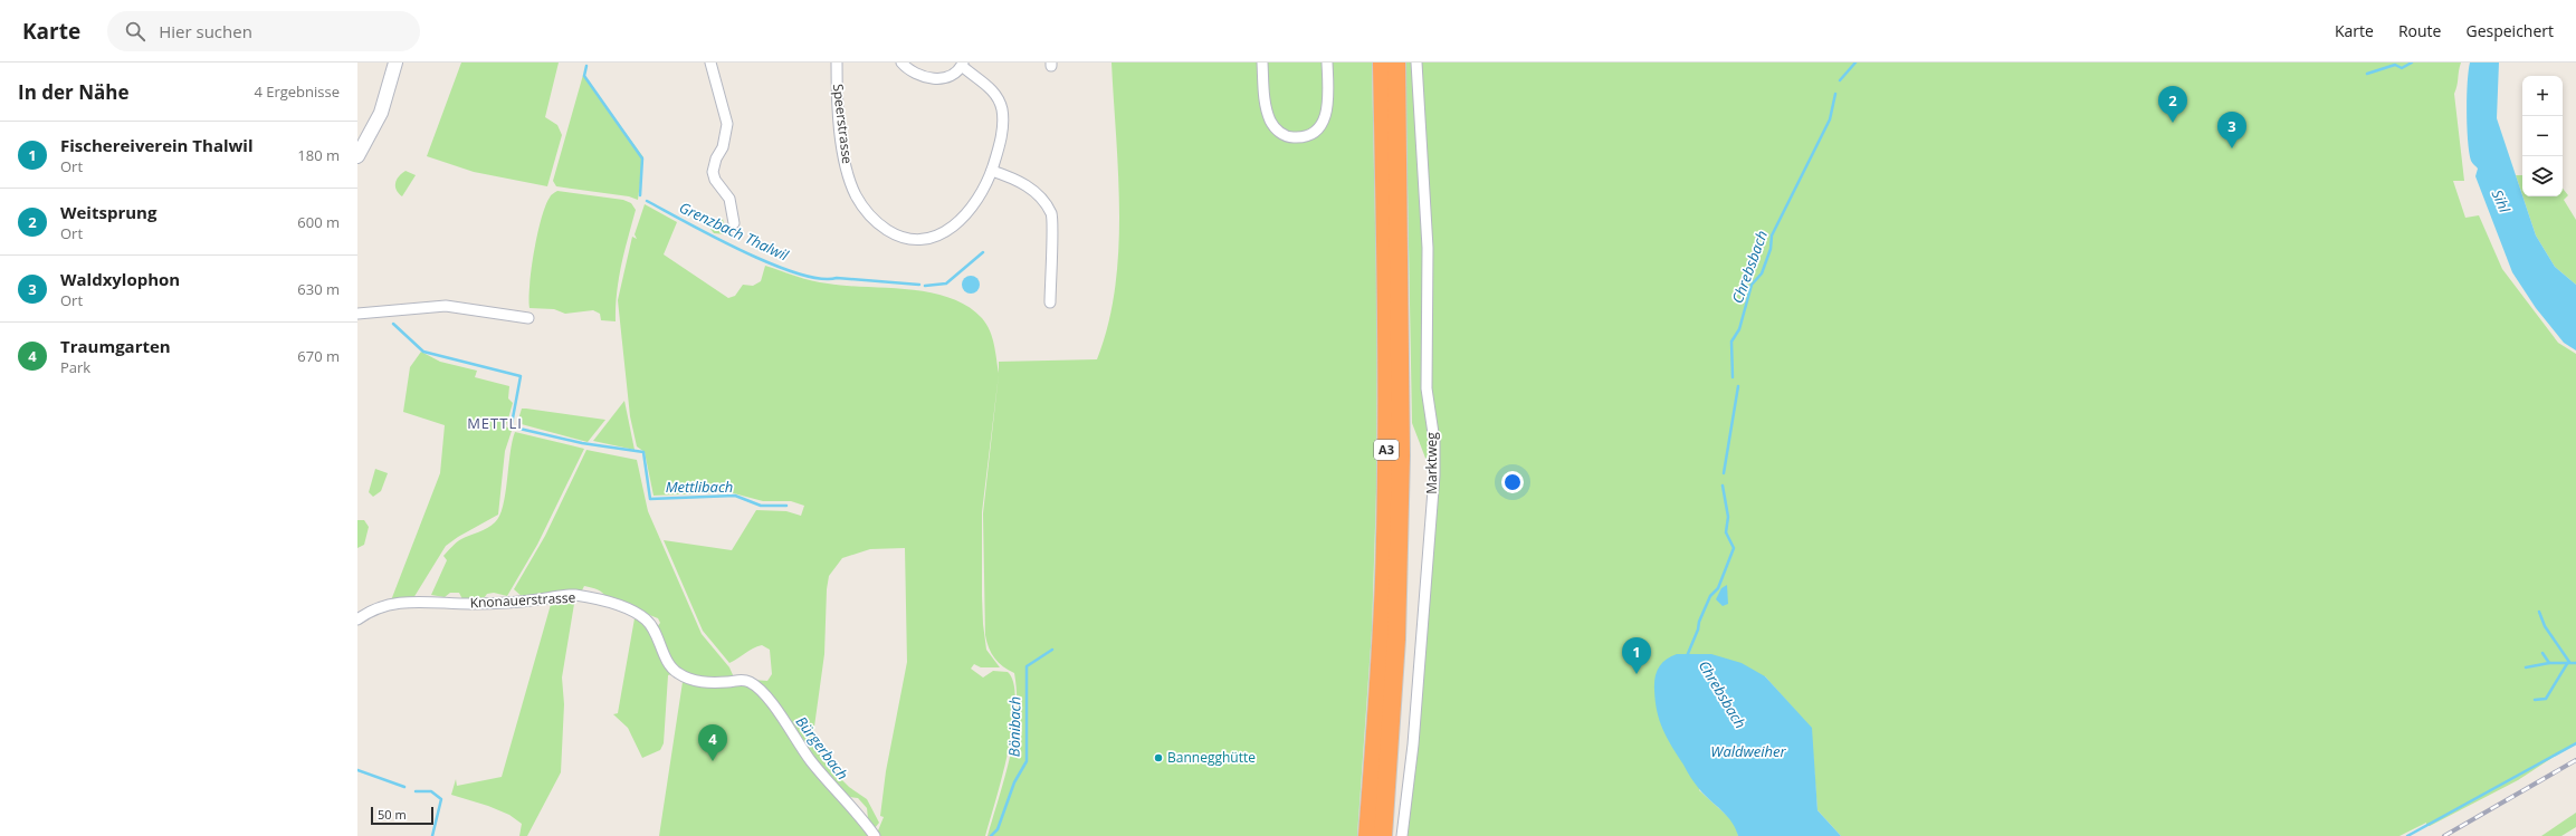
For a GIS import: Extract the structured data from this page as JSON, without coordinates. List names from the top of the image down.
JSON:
{
  "streets": {
    "highway": ["A3"],
    "street": ["Speerstrasse", "Marktweg", "Knonauerstrasse"]
  },
  "districts": ["METTLI"],
  "water": [
    "Sihl",
    "Grenzbach Thalwil",
    "Chrebsbach",
    "Mettlibach",
    "Bönibach",
    "Bürgerbach",
    "Waldweiher"
  ],
  "places": ["Bannegghütte"],
  "scale_bar": "50 m",
  "page": {
    "header": "Karte",
    "search": "Hier suchen",
    "nav": ["Karte", "Route", "Gespeichert"],
    "heading": ["In der Nähe", "4 Ergebnisse"],
    "map_buttons": ["+", "−"],
    "pins": [
      "2",
      "3",
      "1",
      "4"
    ],
    "list": [
      {
        "mark": "1",
        "name": "Fischereiverein Thalwil",
        "note": "Ort",
        "value": "180 m"
      },
      {
        "mark": "2",
        "name": "Weitsprung",
        "note": "Ort",
        "value": "600 m"
      },
      {
        "mark": "3",
        "name": "Waldxylophon",
        "note": "Ort",
        "value": "630 m"
      },
      {
        "mark": "4",
        "name": "Traumgarten",
        "note": "Park",
        "value": "670 m"
      }
    ],
    "scale": "50 m"
  }
}
